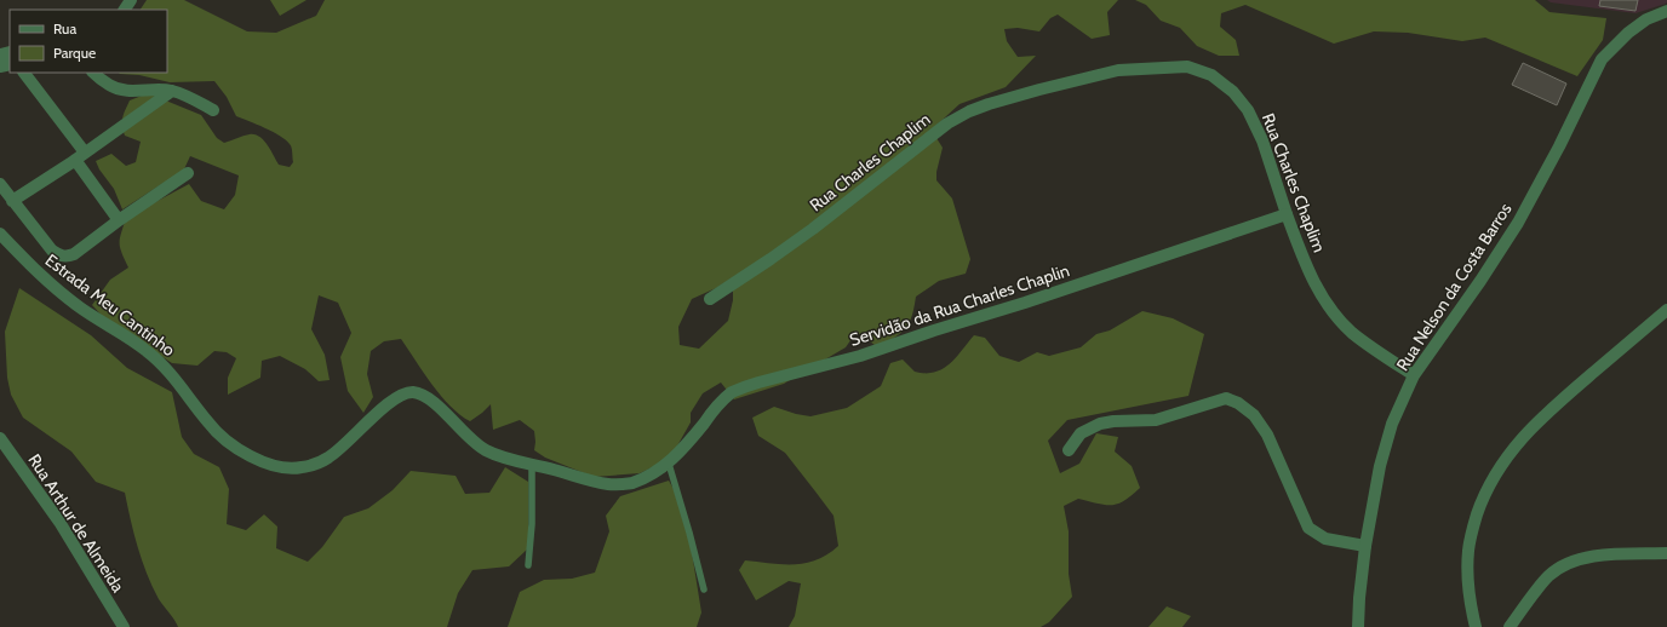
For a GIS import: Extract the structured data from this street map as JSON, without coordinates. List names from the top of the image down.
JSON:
{
  "streets": {
    "street": [
      "Rua Charles Chaplim",
      "Rua Nelson da Costa Barros",
      "Estrada Meu Cantinho",
      "Servidão da Rua Charles Chaplin",
      "Rua Arthur de Almeida"
    ]
  },
  "crossings": [
    ["Rua Charles Chaplim", "Rua Nelson da Costa Barros"],
    ["Rua Charles Chaplim", "Servidão da Rua Charles Chaplin"],
    ["Estrada Meu Cantinho", "Servidão da Rua Charles Chaplin"]
  ],
  "legend": ["Rua", "Parque"]
}
